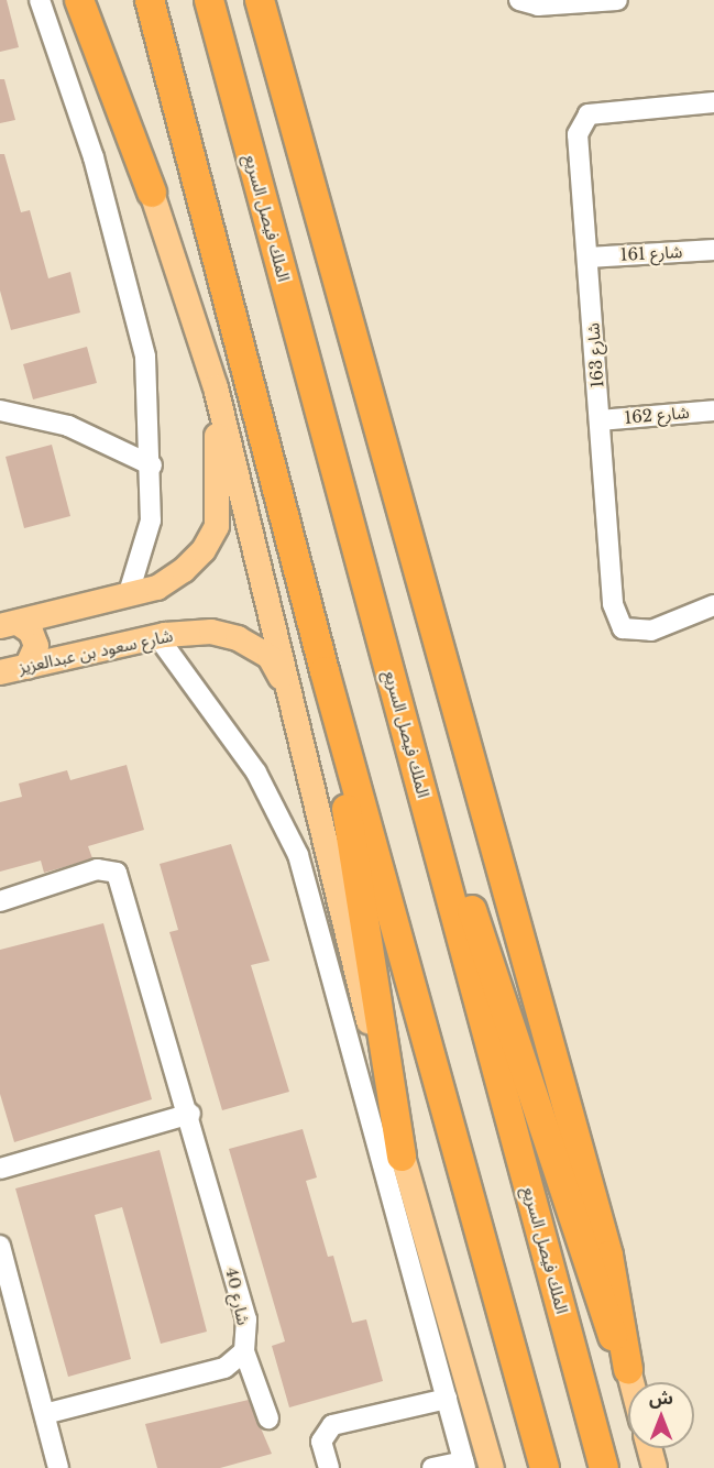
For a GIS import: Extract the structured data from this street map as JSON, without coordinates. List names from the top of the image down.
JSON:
{
  "streets": {
    "highway": ["الملك فيصل السريع"],
    "main road": ["شارع سعود بن عبدالعزيز"],
    "street": [
      "شارع 161",
      "شارع 163",
      "شارع 162",
      "شارع 40"
    ]
  },
  "crossings": [
    ["شارع 161", "شارع 163"],
    ["شارع 163", "شارع 162"]
  ],
  "north": "top"
}
